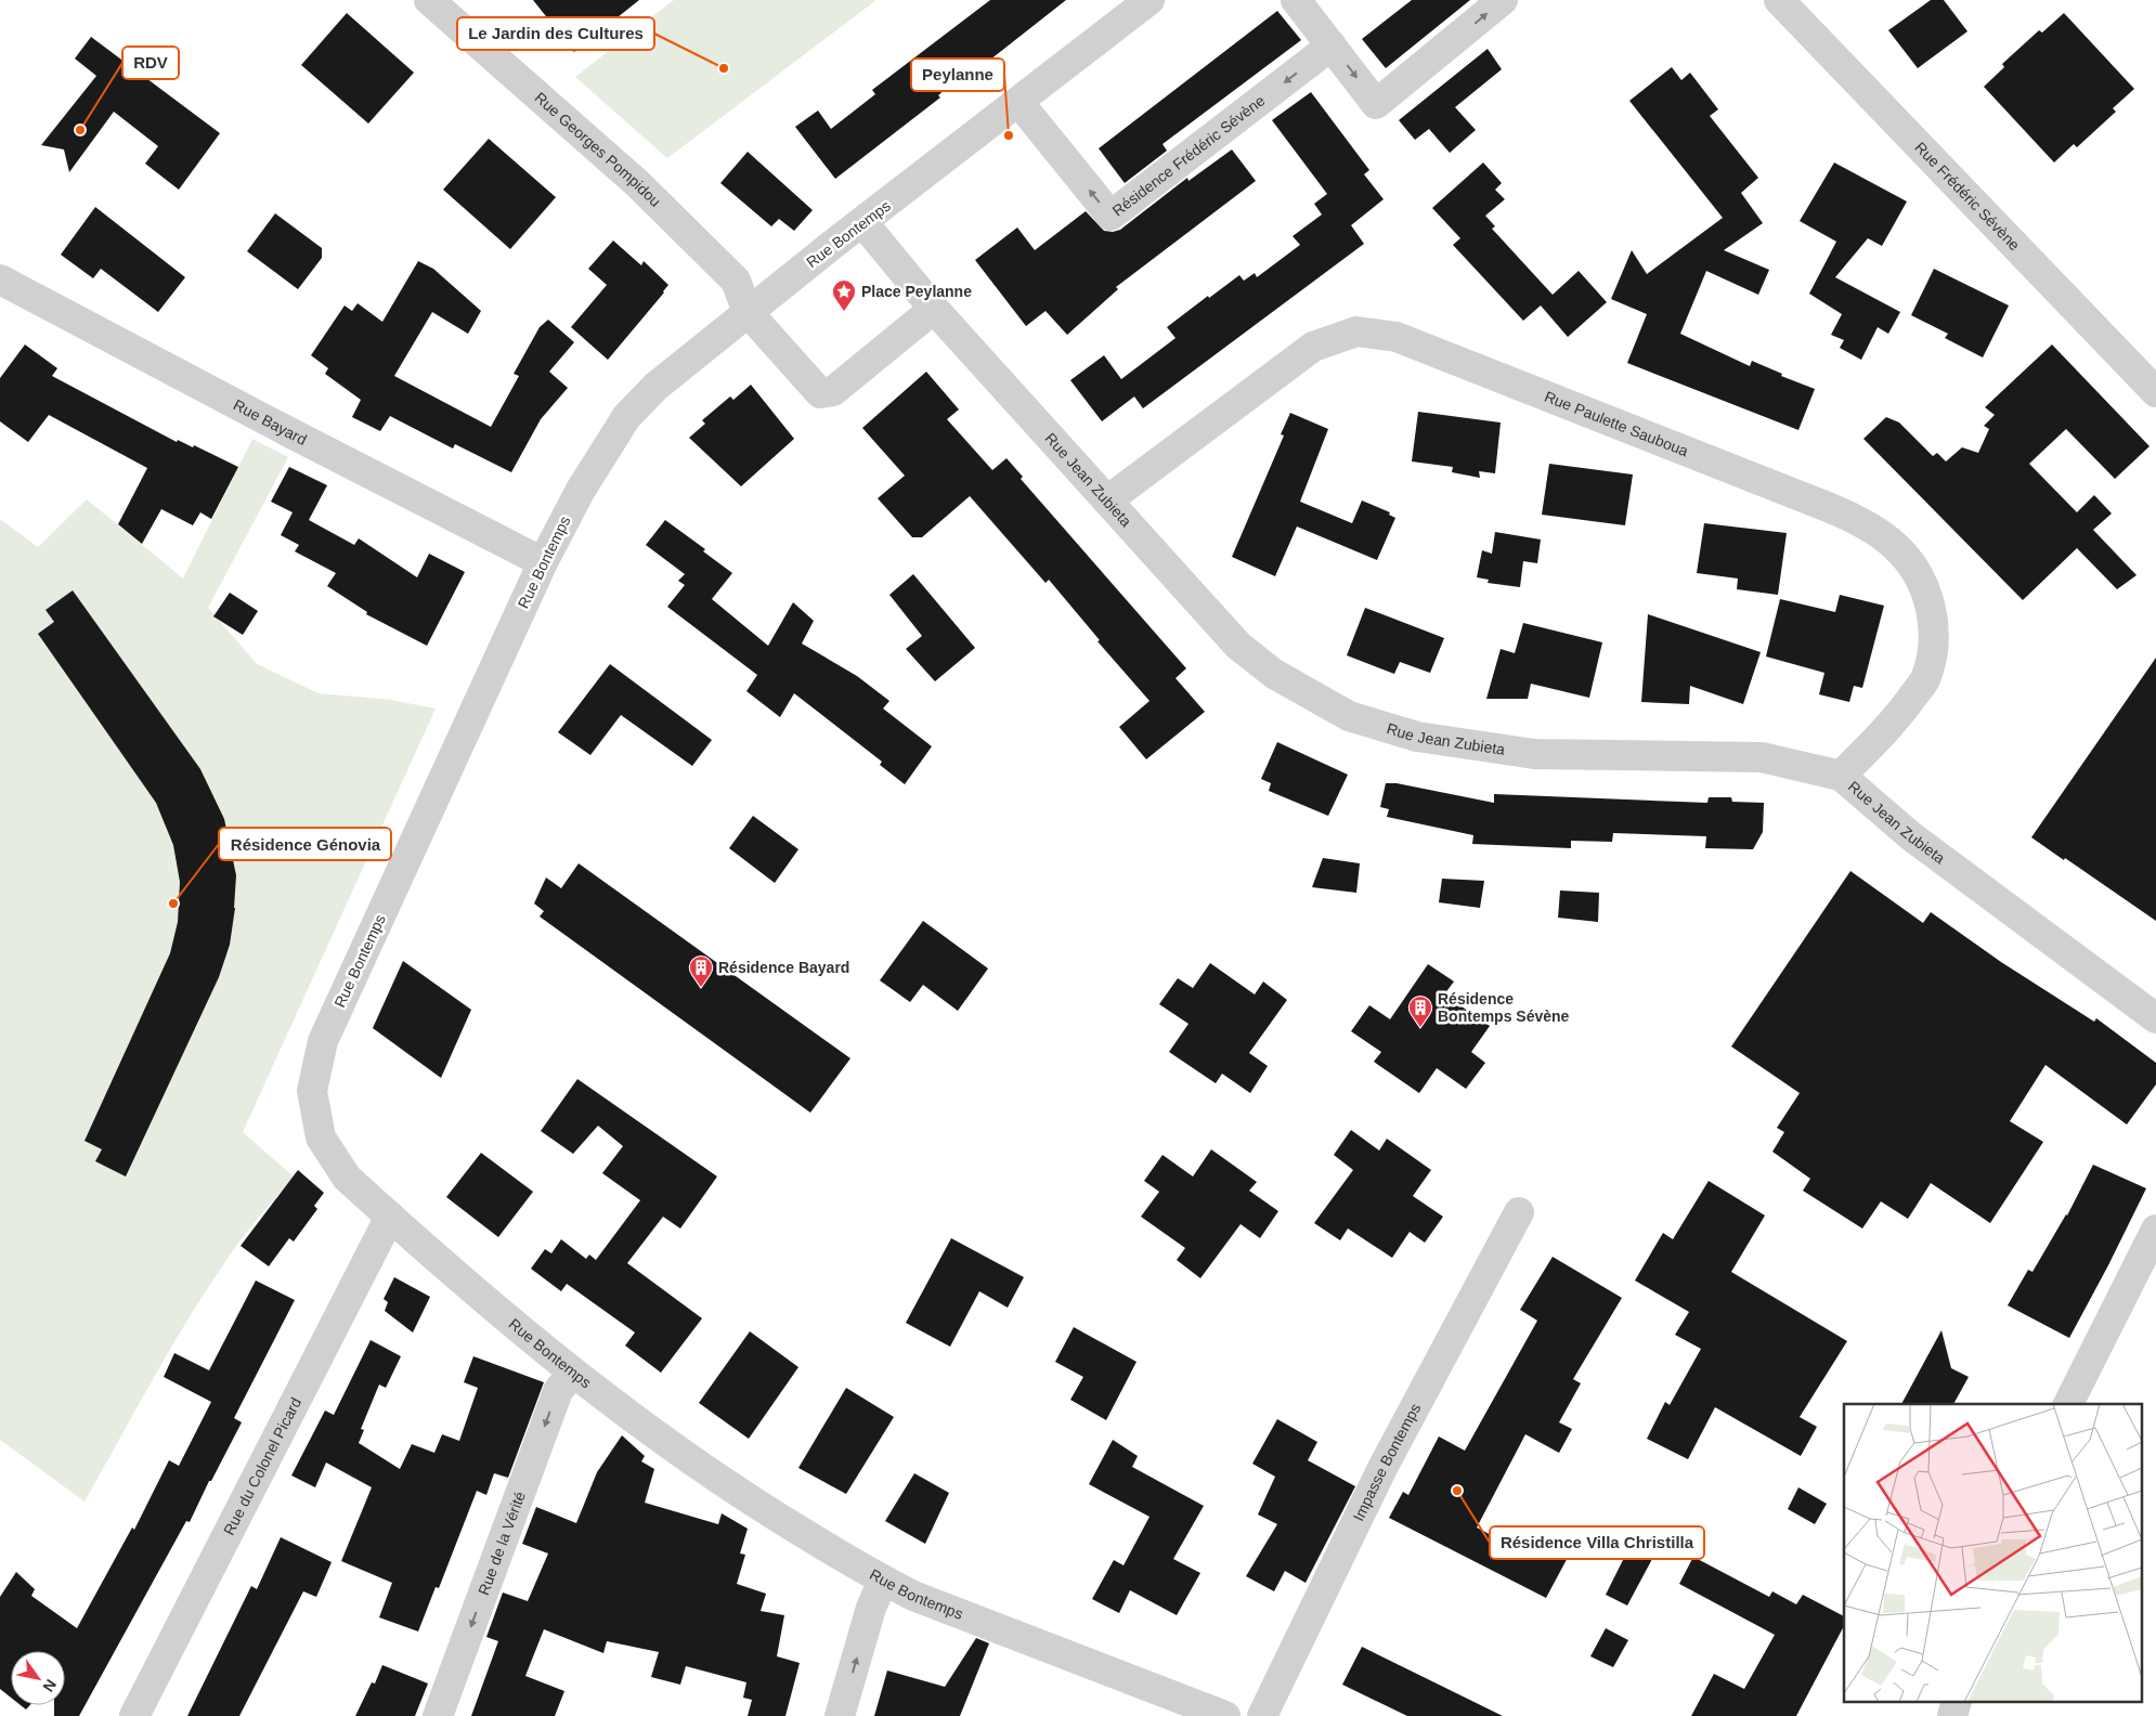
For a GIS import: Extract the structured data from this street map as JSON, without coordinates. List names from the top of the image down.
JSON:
{
  "streets": {
    "street": [
      "Rue Georges Pompidou",
      "Résidence Frédéric Sévène",
      "Rue Frédéric Sévène",
      "Rue Bontemps",
      "Rue Bayard",
      "Rue Paulette Sauboua",
      "Rue Jean Zubieta",
      "Impasse Bontemps",
      "Rue du Colonel Picard",
      "Rue de la Vérité"
    ]
  },
  "crossings": [
    ["Rue Georges Pompidou", "Rue Bontemps"],
    ["Résidence Frédéric Sévène", "Rue Bontemps"],
    ["Rue Bontemps", "Rue Bayard"],
    ["Rue Bontemps", "Rue Jean Zubieta"],
    ["Rue Bontemps", "Rue du Colonel Picard"],
    ["Rue Bontemps", "Rue de la Vérité"],
    ["Rue Paulette Sauboua", "Rue Jean Zubieta"]
  ],
  "one_way": ["Rue de la Vérité"],
  "places": {
    "other": [
      "Le Jardin des Cultures",
      "RDV",
      "Peylanne",
      "Résidence Génovia",
      "Résidence Villa Christilla"
    ],
    "place": ["Place Peylanne"],
    "building": ["Résidence Bayard", "Résidence Bontemps Sévène"]
  },
  "north": "bottom right"
}
